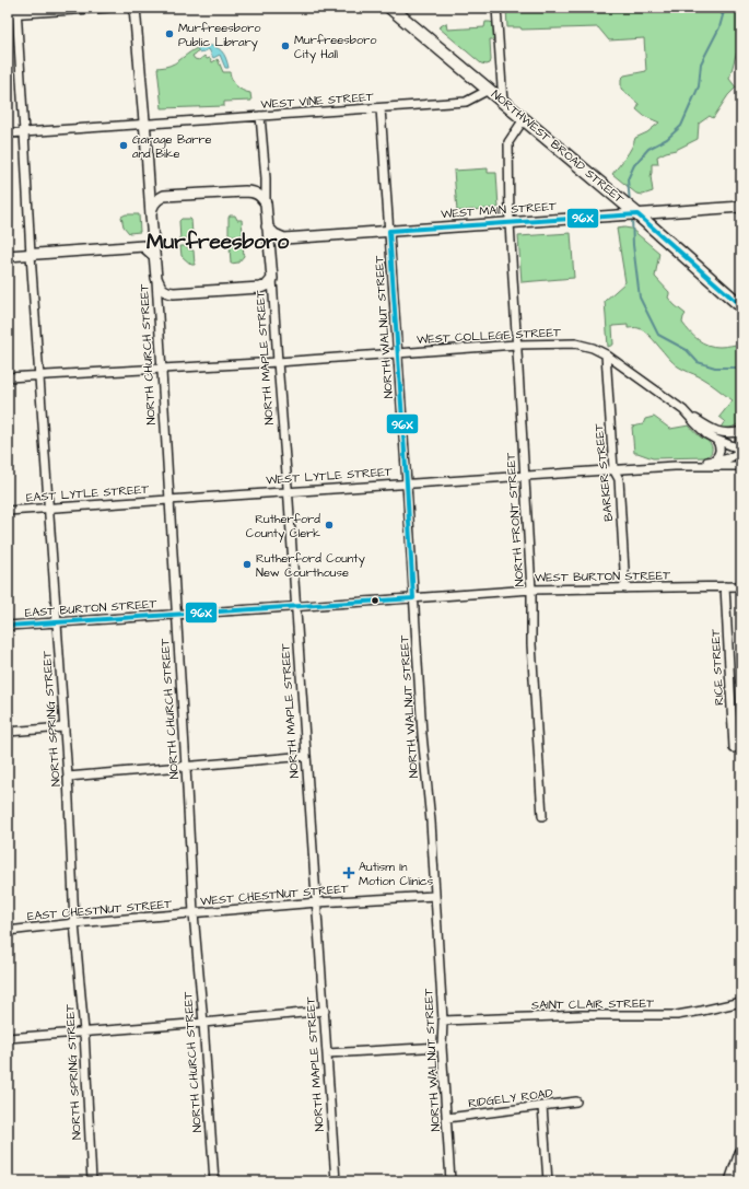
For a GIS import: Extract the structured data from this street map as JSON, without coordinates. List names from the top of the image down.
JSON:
{
  "streets": {
    "main road": ["NORTHWEST BROAD STREET"],
    "street": [
      "WEST VINE STREET",
      "WEST MAIN STREET",
      "NORTH WALNUT STREET",
      "WEST COLLEGE STREET",
      "NORTH CHURCH STREET",
      "NORTH MAPLE STREET",
      "BARKER STREET",
      "WEST LYTLE STREET",
      "EAST LYTLE STREET",
      "NORTH FRONT STREET",
      "WEST BURTON STREET",
      "EAST BURTON STREET",
      "RICE STREET",
      "NORTH SPRING STREET",
      "WEST CHESTNUT STREET",
      "EAST CHESTNUT STREET",
      "SAINT CLAIR STREET",
      "RIDGELY ROAD"
    ]
  },
  "crossings": [
    ["WEST VINE STREET", "NORTHWEST BROAD STREET"],
    ["WEST VINE STREET", "NORTH WALNUT STREET"],
    ["WEST VINE STREET", "NORTH SPRING STREET"],
    ["NORTHWEST BROAD STREET", "WEST MAIN STREET"],
    ["NORTHWEST BROAD STREET", "NORTH FRONT STREET"],
    ["WEST MAIN STREET", "NORTH WALNUT STREET"],
    ["WEST MAIN STREET", "NORTH FRONT STREET"],
    ["NORTH WALNUT STREET", "WEST COLLEGE STREET"],
    ["NORTH WALNUT STREET", "WEST LYTLE STREET"],
    ["NORTH WALNUT STREET", "WEST BURTON STREET"],
    ["NORTH WALNUT STREET", "WEST CHESTNUT STREET"],
    ["NORTH WALNUT STREET", "SAINT CLAIR STREET"],
    ["NORTH WALNUT STREET", "RIDGELY ROAD"],
    ["WEST COLLEGE STREET", "NORTH CHURCH STREET"],
    ["WEST COLLEGE STREET", "NORTH MAPLE STREET"],
    ["WEST COLLEGE STREET", "BARKER STREET"],
    ["WEST COLLEGE STREET", "WEST LYTLE STREET"],
    ["WEST COLLEGE STREET", "NORTH FRONT STREET"],
    ["WEST COLLEGE STREET", "NORTH SPRING STREET"],
    ["NORTH CHURCH STREET", "NORTH MAPLE STREET"],
    ["NORTH CHURCH STREET", "WEST LYTLE STREET"],
    ["NORTH CHURCH STREET", "EAST LYTLE STREET"],
    ["NORTH CHURCH STREET", "WEST BURTON STREET"],
    ["NORTH CHURCH STREET", "EAST BURTON STREET"],
    ["NORTH CHURCH STREET", "WEST CHESTNUT STREET"],
    ["NORTH CHURCH STREET", "EAST CHESTNUT STREET"],
    ["NORTH MAPLE STREET", "WEST LYTLE STREET"],
    ["NORTH MAPLE STREET", "WEST BURTON STREET"],
    ["NORTH MAPLE STREET", "WEST CHESTNUT STREET"],
    ["BARKER STREET", "WEST LYTLE STREET"],
    ["BARKER STREET", "WEST BURTON STREET"],
    ["WEST LYTLE STREET", "EAST LYTLE STREET"],
    ["WEST LYTLE STREET", "NORTH FRONT STREET"],
    ["EAST LYTLE STREET", "NORTH SPRING STREET"],
    ["NORTH FRONT STREET", "WEST BURTON STREET"],
    ["WEST BURTON STREET", "EAST BURTON STREET"],
    ["WEST BURTON STREET", "RICE STREET"],
    ["EAST BURTON STREET", "NORTH SPRING STREET"],
    ["NORTH SPRING STREET", "EAST CHESTNUT STREET"],
    ["WEST CHESTNUT STREET", "EAST CHESTNUT STREET"]
  ],
  "districts": ["Murfreesboro"],
  "places": {
    "other": [
      "Murfreesboro Public Library",
      "Murfreesboro City Hall",
      "Garage Barre and Bike",
      "Rutherford County Clerk",
      "Rutherford County New Courthouse"
    ],
    "health": ["Autism In Motion Clinics"]
  },
  "lines": ["transit line 96X"]
}
